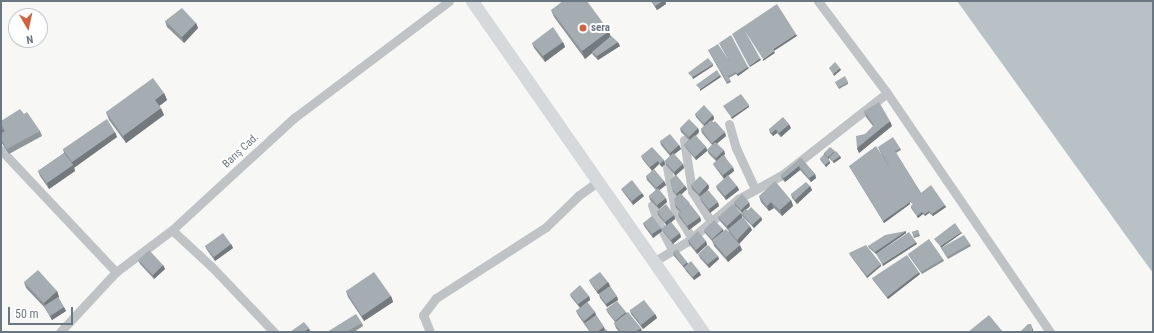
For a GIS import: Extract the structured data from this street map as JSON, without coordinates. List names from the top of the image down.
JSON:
{
  "streets": {
    "street": ["Barış Cad."]
  },
  "places": ["sera"],
  "scale_bar": "50 m",
  "north": "bottom"
}
